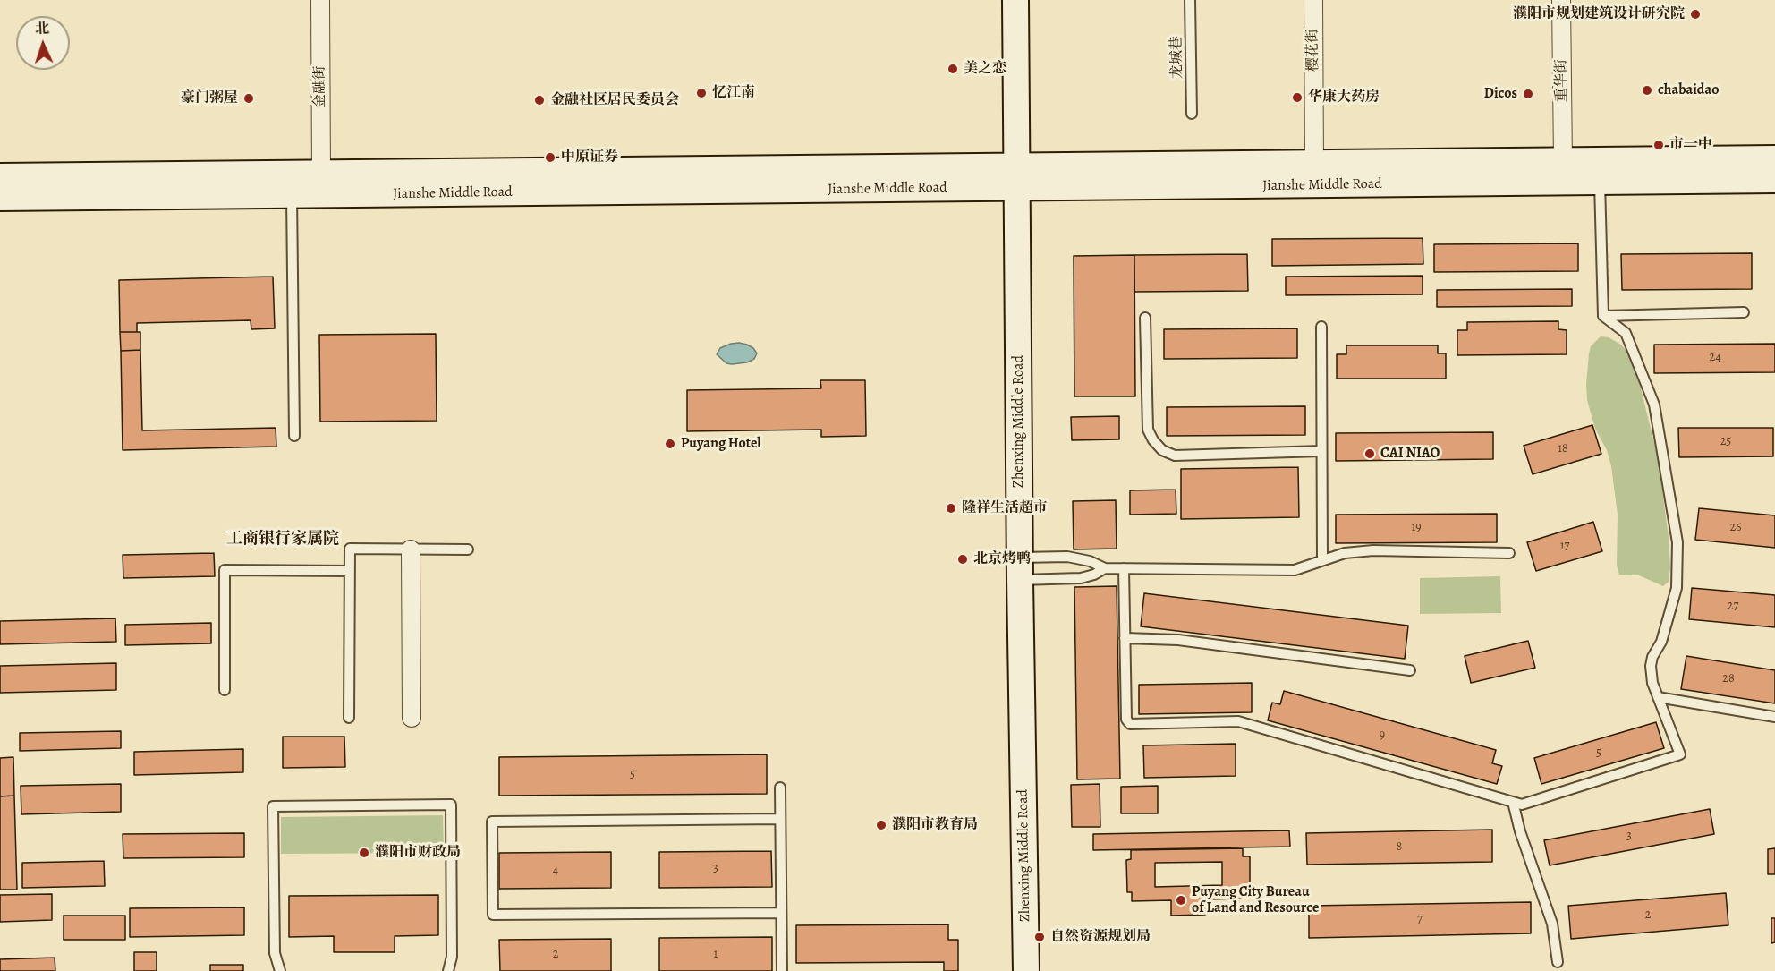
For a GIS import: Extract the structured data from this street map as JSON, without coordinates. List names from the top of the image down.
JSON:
{
  "streets": {
    "main road": ["Jianshe Middle Road", "Zhenxing Middle Road"],
    "street": ["樱花街", "重华街", "金融街"],
    "lane": ["龙城巷"]
  },
  "crossings": [
    ["樱花街", "Jianshe Middle Road"],
    ["重华街", "Jianshe Middle Road"],
    ["金融街", "Jianshe Middle Road"],
    ["Jianshe Middle Road", "Zhenxing Middle Road"]
  ],
  "districts": ["工商银行家属院"],
  "places": [
    "濮阳市规划建筑设计研究院",
    "美之恋",
    "chabaidao",
    "忆江南",
    "Dicos",
    "华康大药房",
    "豪门粥屋",
    "金融社区居民委员会",
    "市一中",
    "中原证券",
    "Puyang Hotel",
    "CAI NIAO",
    "隆祥生活超市",
    "北京烤鸭",
    "濮阳市教育局",
    "濮阳市财政局",
    "Puyang City Bureau of Land and Resource",
    "自然资源规划局"
  ],
  "house_numbers": [
    "24",
    "25",
    "18",
    "19",
    "26",
    "17",
    "27",
    "28",
    "9",
    "5",
    "5",
    "3",
    "8",
    "3",
    "4",
    "2",
    "7",
    "2",
    "1"
  ],
  "north": "top"
}
